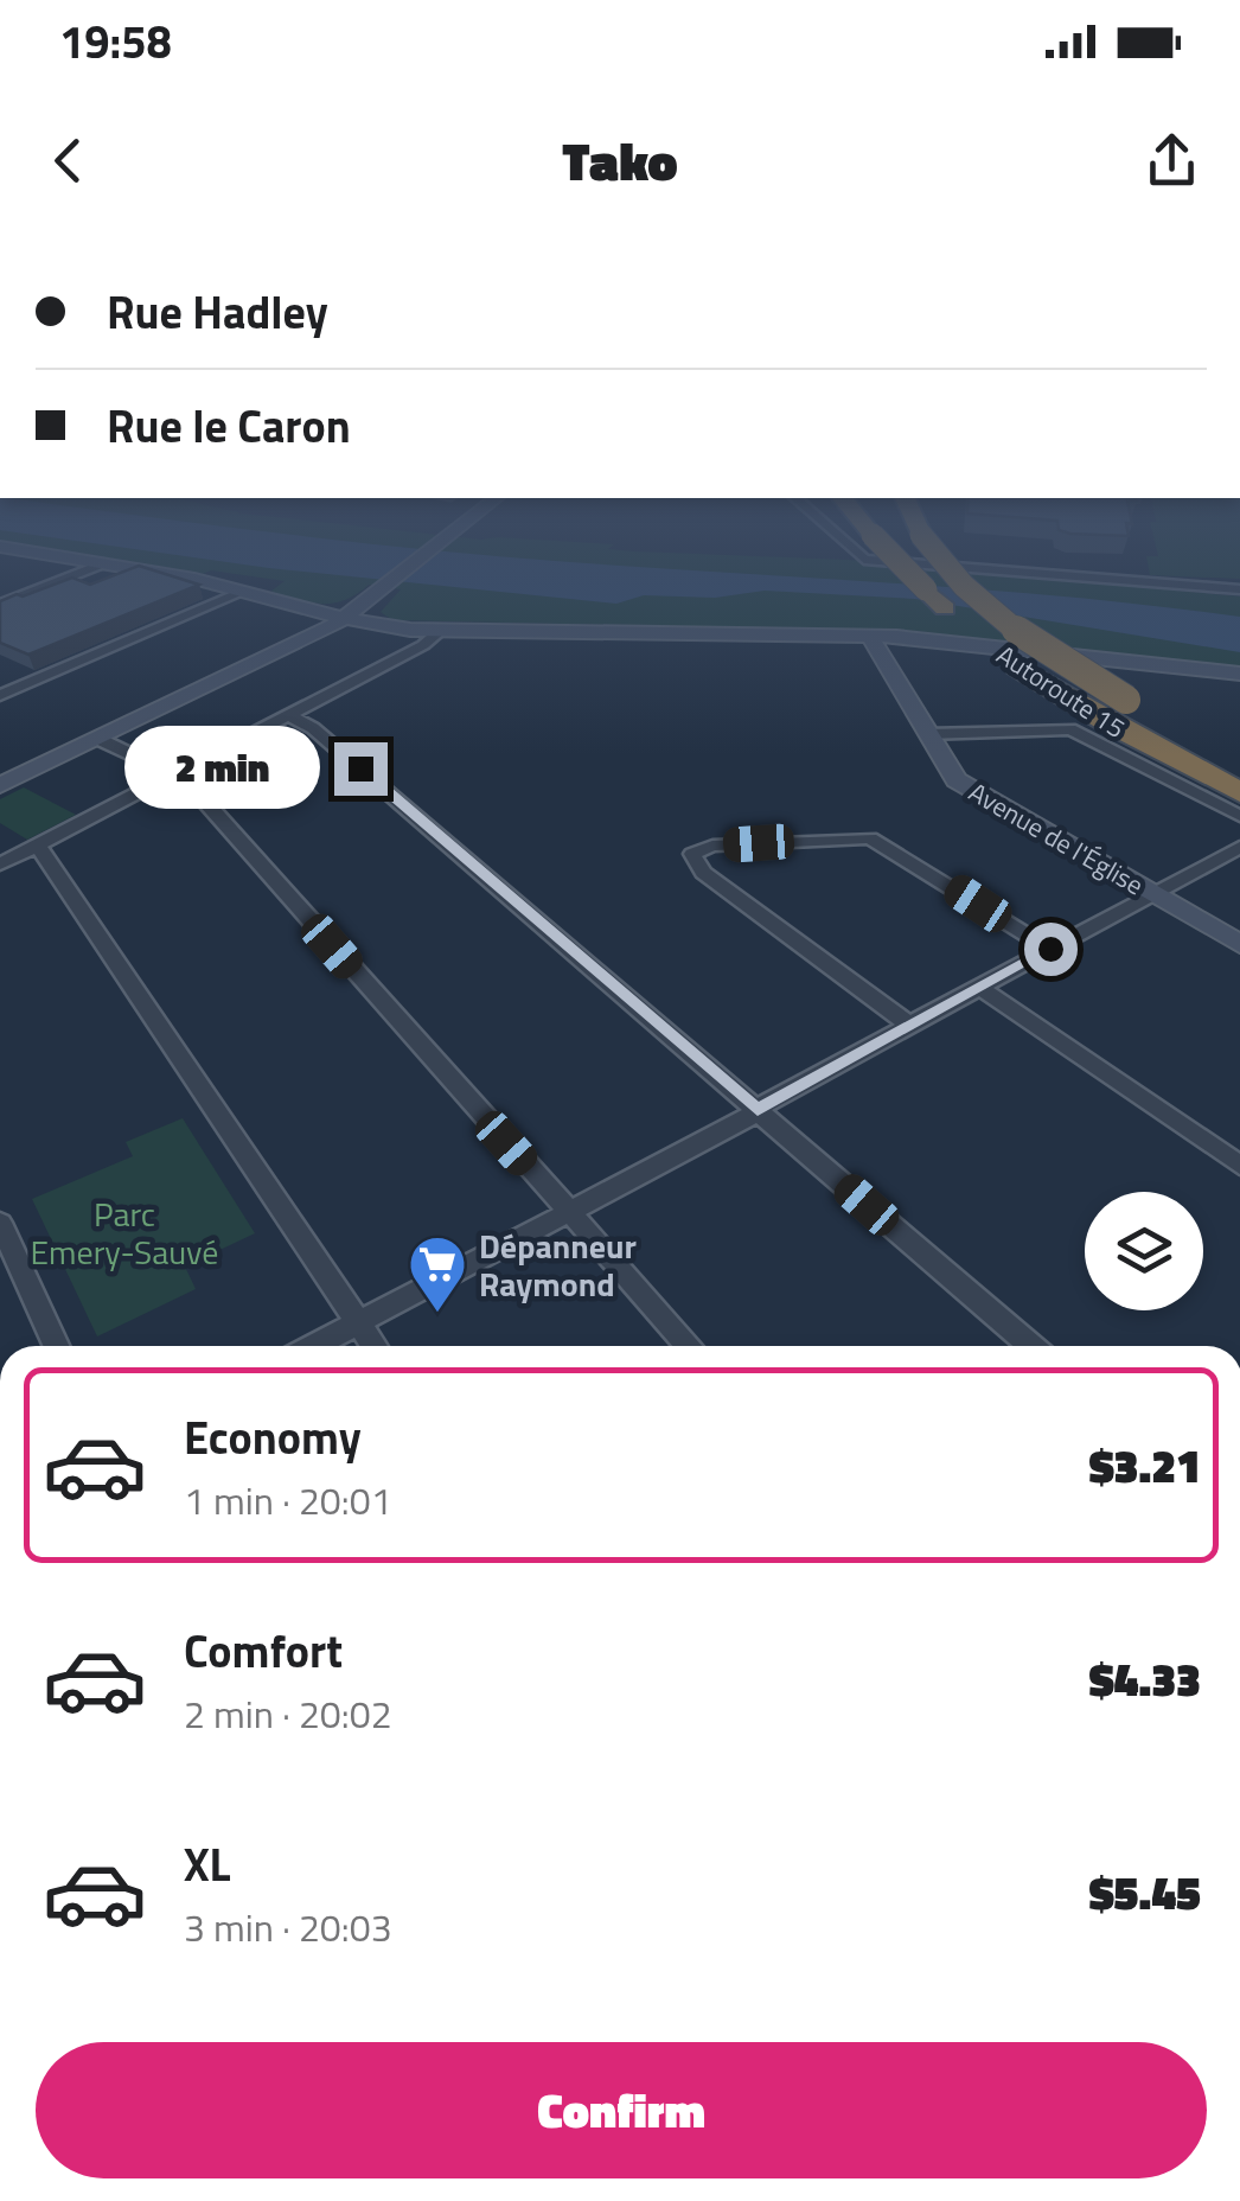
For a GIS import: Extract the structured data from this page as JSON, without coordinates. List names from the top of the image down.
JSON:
{
  "streets": {
    "highway": ["Autoroute 15"],
    "main road": ["Avenue de l'Église"]
  },
  "parks": ["Parc Emery-Sauvé"],
  "places": {
    "supermarket": ["Dépanneur Raymond"]
  },
  "page": {
    "status": "19:58",
    "header": "Tako",
    "banner": ["Rue Hadley", "Rue le Caron"],
    "bubble": "2 min",
    "list": [
      {
        "name": "Economy",
        "note": "1 min · 20:01",
        "value": "$3.21"
      },
      {
        "name": "Comfort",
        "note": "2 min · 20:02",
        "value": "$4.33"
      },
      {
        "name": "XL",
        "note": "3 min · 20:03",
        "value": "$5.45"
      }
    ],
    "buttons": "Confirm"
  }
}
